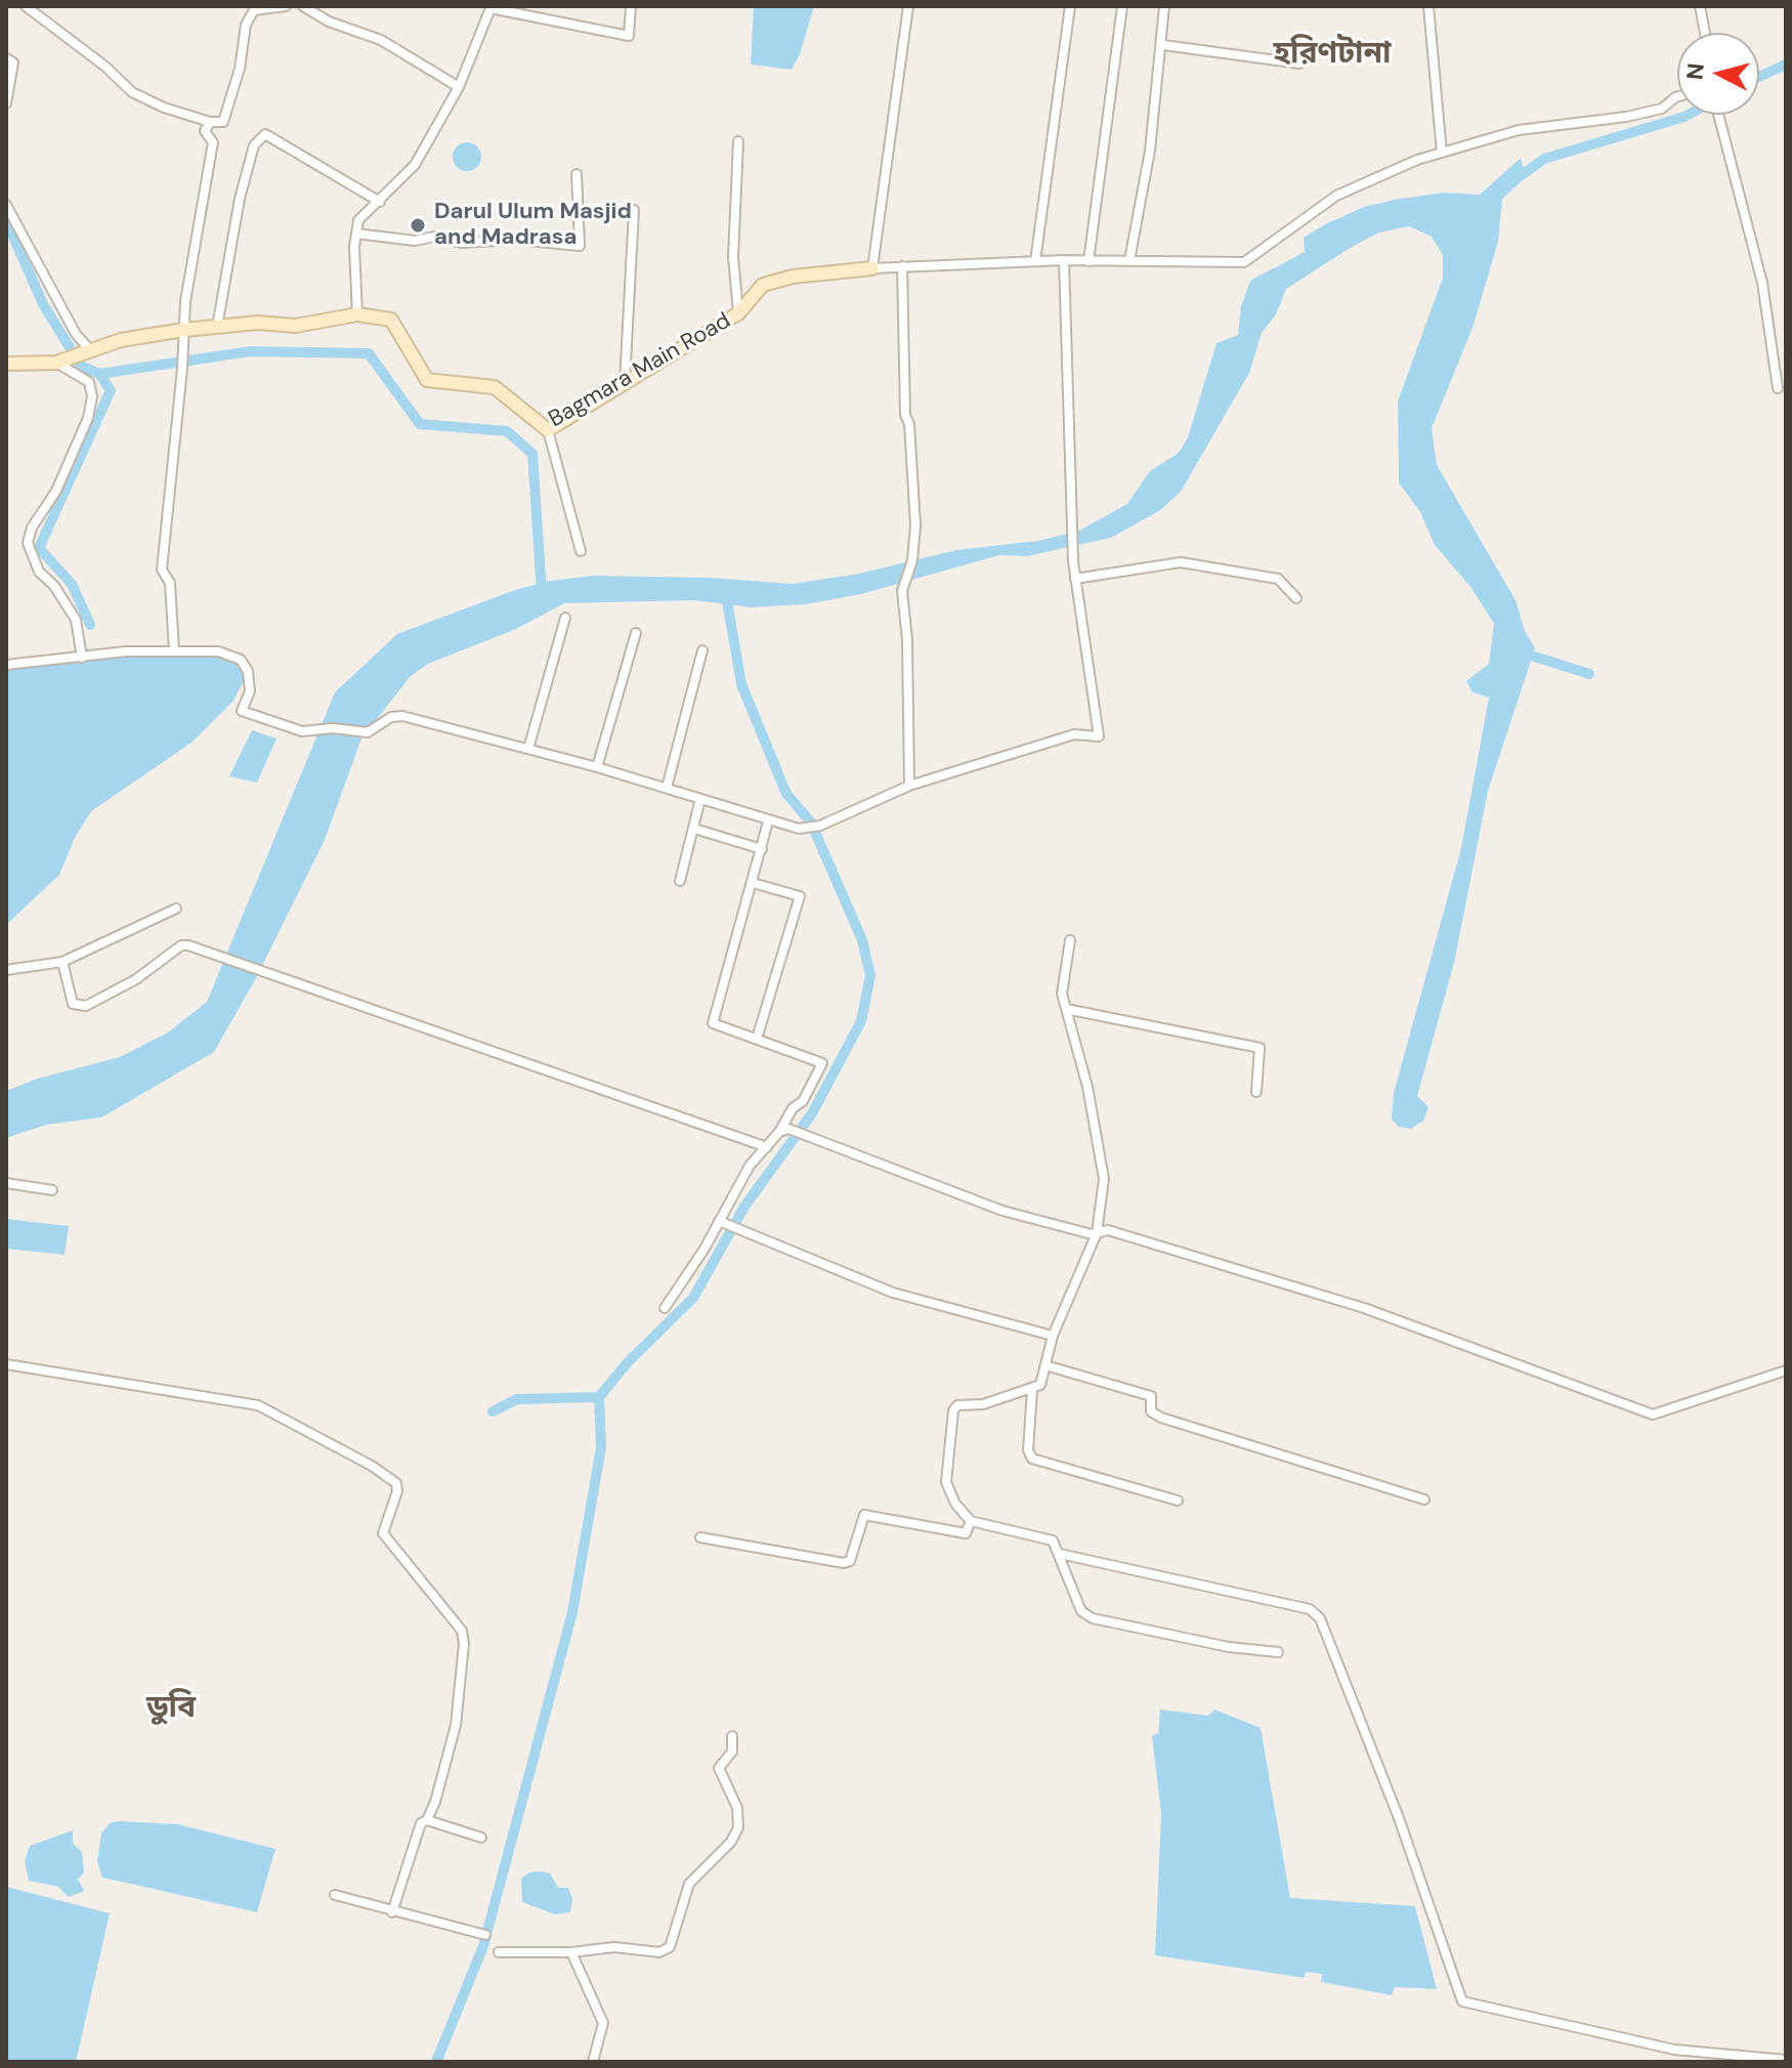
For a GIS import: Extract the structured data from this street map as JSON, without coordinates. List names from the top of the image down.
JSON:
{
  "streets": {
    "street": ["Bagmara Main Road"]
  },
  "districts": ["হরিণটানা", "ডুবি"],
  "places": ["Darul Ulum Masjid and Madrasa"],
  "north": "left"
}
